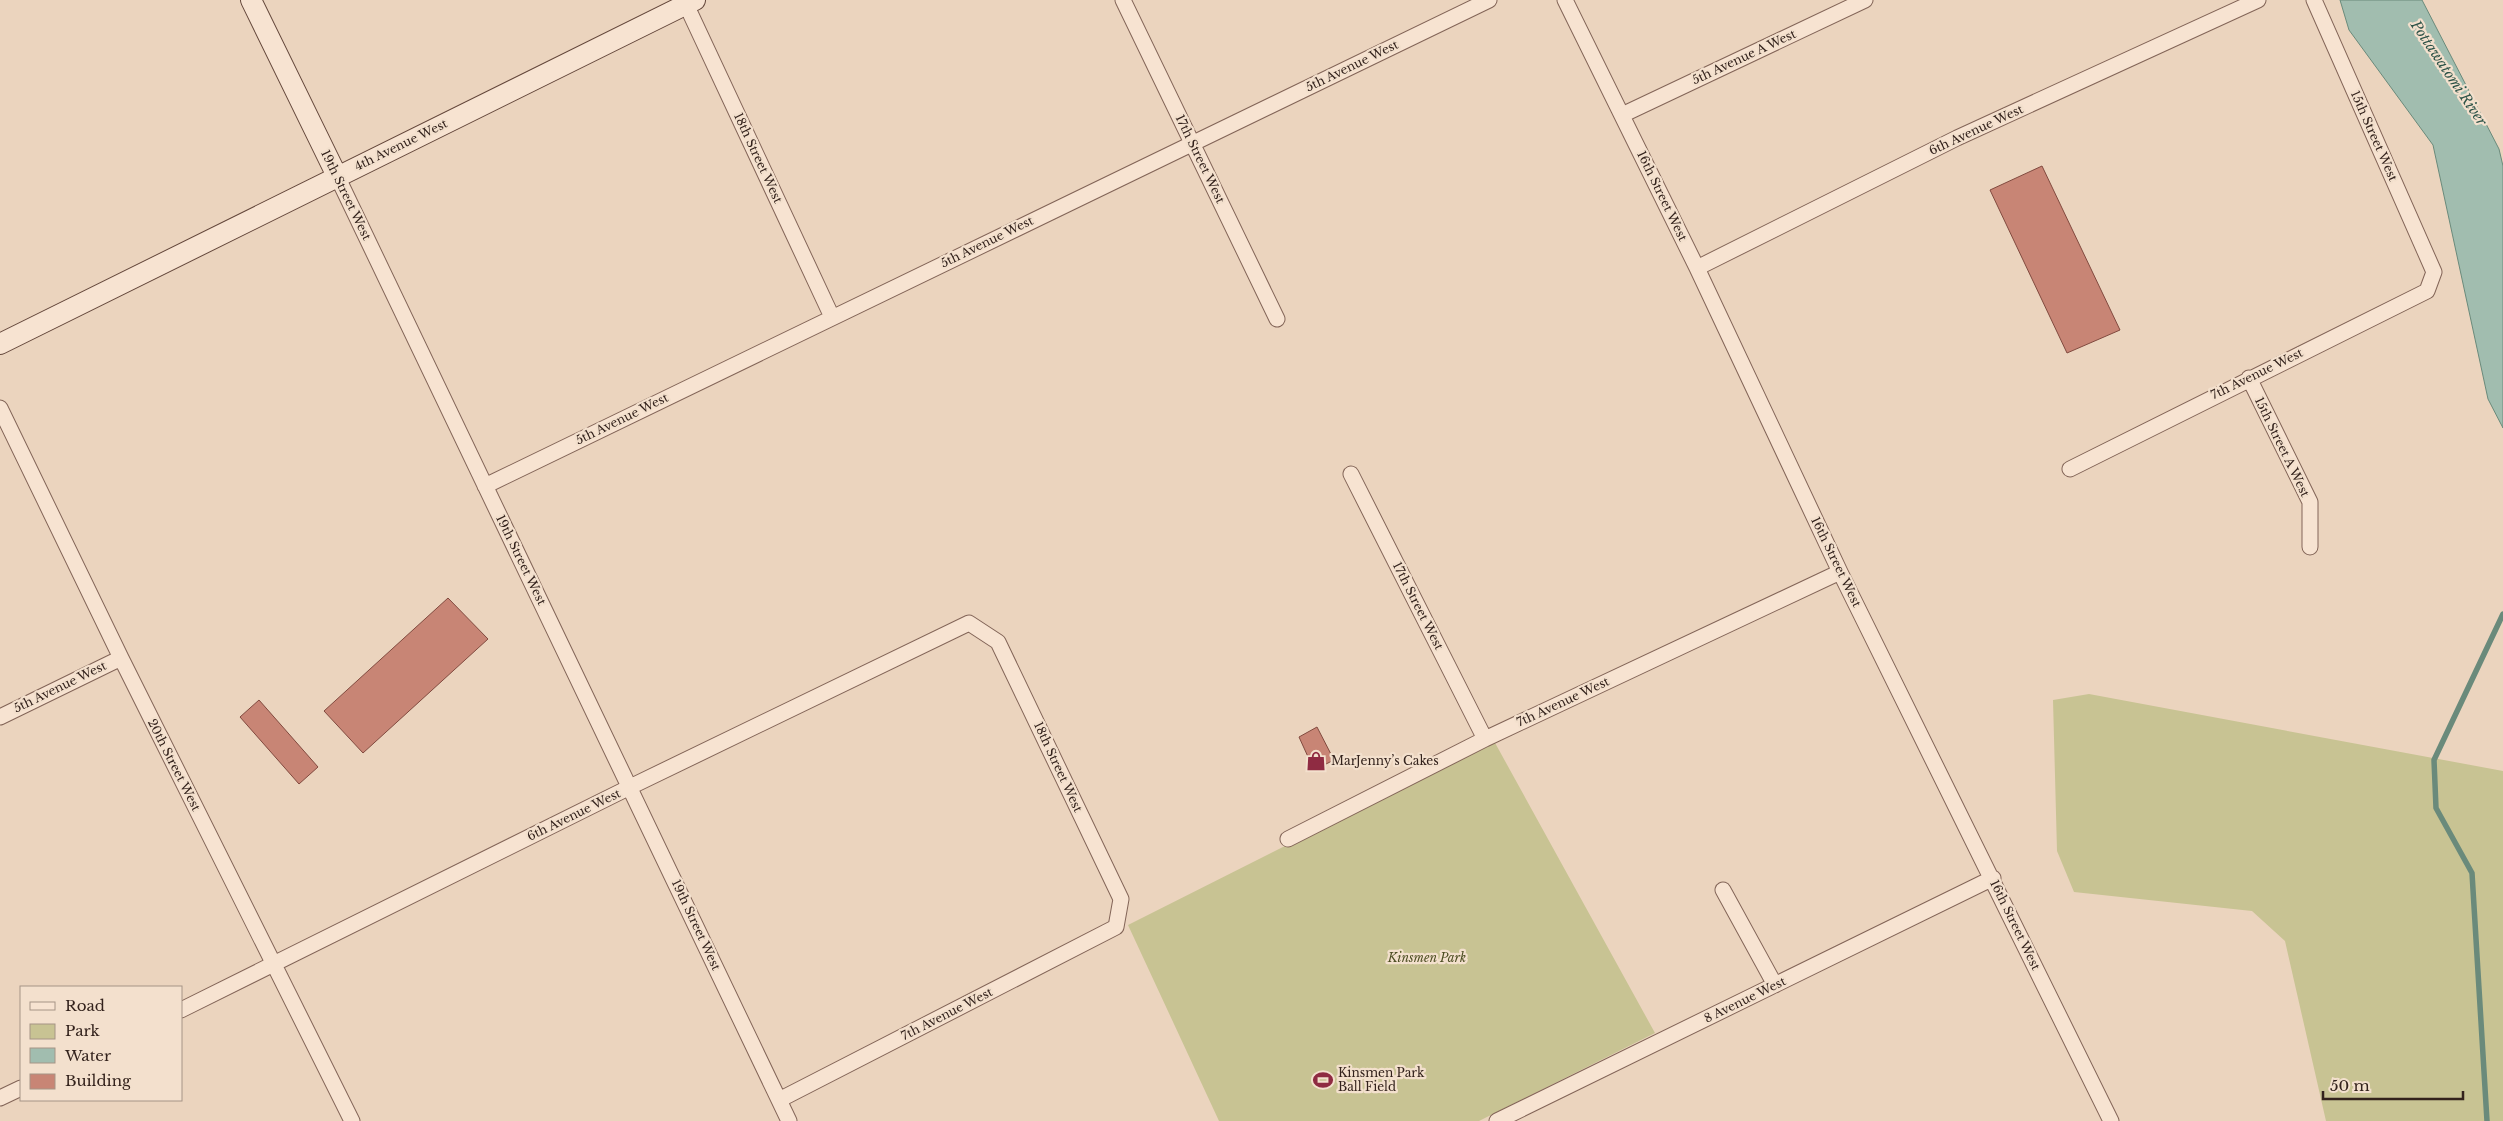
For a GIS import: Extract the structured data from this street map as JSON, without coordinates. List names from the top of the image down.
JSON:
{
  "streets": {
    "street": [
      "5th Avenue A West",
      "5th Avenue West",
      "6th Avenue West",
      "15th Street West",
      "4th Avenue West",
      "18th Street West",
      "17th Street West",
      "19th Street West",
      "16th Street West",
      "7th Avenue West",
      "15th Street A West",
      "20th Street West",
      "8 Avenue West"
    ]
  },
  "crossings": [
    ["5th Avenue A West", "16th Street West"],
    ["5th Avenue West", "18th Street West"],
    ["5th Avenue West", "17th Street West"],
    ["5th Avenue West", "19th Street West"],
    ["5th Avenue West", "20th Street West"],
    ["6th Avenue West", "18th Street West"],
    ["6th Avenue West", "19th Street West"],
    ["6th Avenue West", "16th Street West"],
    ["6th Avenue West", "20th Street West"],
    ["15th Street West", "7th Avenue West"],
    ["4th Avenue West", "18th Street West"],
    ["4th Avenue West", "19th Street West"],
    ["18th Street West", "7th Avenue West"],
    ["17th Street West", "7th Avenue West"],
    ["19th Street West", "7th Avenue West"],
    ["16th Street West", "7th Avenue West"],
    ["16th Street West", "8 Avenue West"],
    ["7th Avenue West", "15th Street A West"]
  ],
  "water": ["Pottawatomi River"],
  "parks": ["Kinsmen Park"],
  "places": {
    "shop": ["MarJenny’s Cakes"],
    "sports": ["Kinsmen Park Ball Field"]
  },
  "legend": [
    "Road",
    "Park",
    "Water",
    "Building"
  ],
  "scale_bar": "50 m"
}
